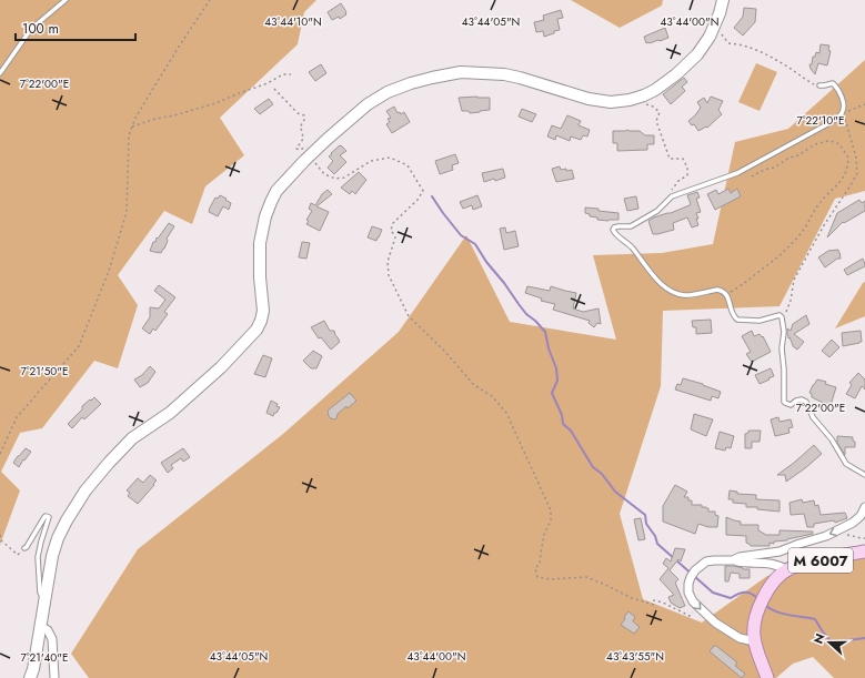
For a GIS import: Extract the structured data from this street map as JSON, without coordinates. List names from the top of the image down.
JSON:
{
  "streets": {
    "main road": ["M 6007"]
  },
  "scale_bar": "100 m",
  "north": "left",
  "coordinates": [
    "43°44'10\"N",
    "43°44'05\"N",
    "43°44'00\"N",
    "7°22'00\"E",
    "7°22'10\"E",
    "7°21'50\"E",
    "43°43'55\"N",
    "7°21'40\"E"
  ]
}
